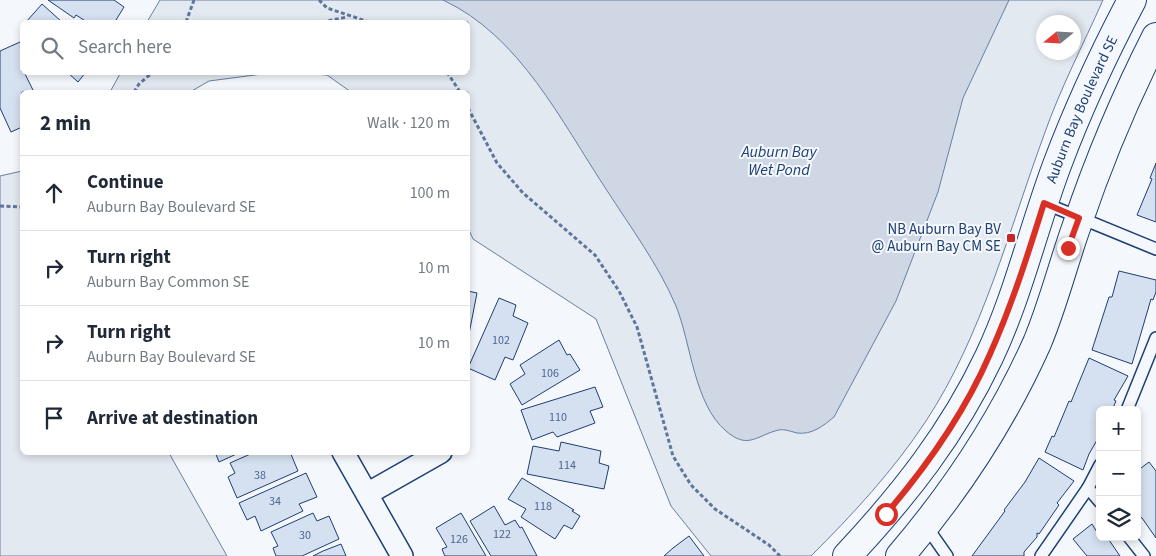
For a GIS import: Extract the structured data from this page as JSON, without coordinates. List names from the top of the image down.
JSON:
{
  "streets": {
    "street": ["Auburn Bay Boulevard SE"]
  },
  "water": ["Auburn Bay Wet Pond"],
  "places": {
    "transit": ["NB Auburn Bay BV @ Auburn Bay CM SE"]
  },
  "house_numbers": [
    "102",
    "106",
    "110",
    "114",
    "38",
    "34",
    "118",
    "122",
    "30",
    "126"
  ],
  "north": "left",
  "page": {
    "search": "Search here",
    "heading": ["2 min", "Walk · 120 m"],
    "list": [
      ["Continue", "Auburn Bay Boulevard SE", "100 m"],
      ["Turn right", "Auburn Bay Common SE", "10 m"],
      ["Turn right", "Auburn Bay Boulevard SE", "10 m"],
      "Arrive at destination"
    ],
    "map_buttons": ["+", "−"]
  }
}
